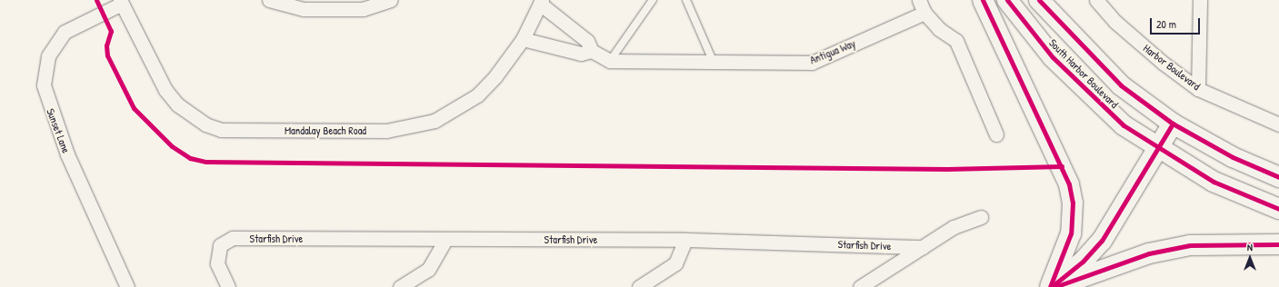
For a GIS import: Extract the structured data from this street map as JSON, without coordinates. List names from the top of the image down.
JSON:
{
  "streets": {
    "main road": ["South Harbor Boulevard"],
    "street": [
      "Antigua Way",
      "Harbor Boulevard",
      "Sunset Lane",
      "Mandalay Beach Road",
      "Starfish Drive"
    ]
  },
  "crossings": [
    ["Sunset Lane", "Mandalay Beach Road"]
  ],
  "scale_bar": "20 m",
  "north": "top"
}
